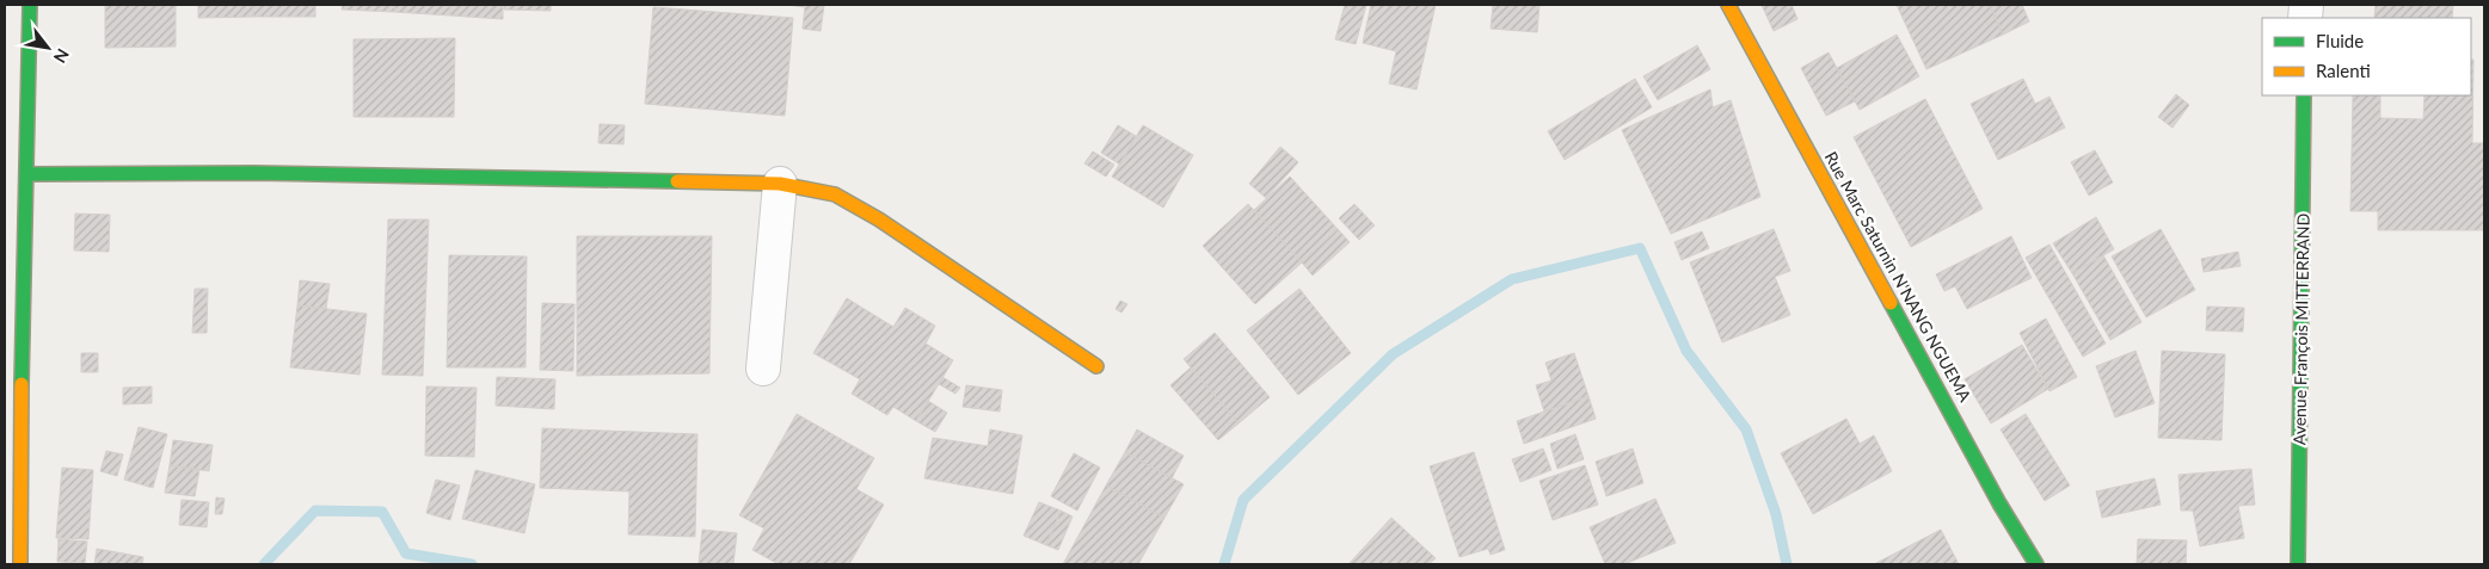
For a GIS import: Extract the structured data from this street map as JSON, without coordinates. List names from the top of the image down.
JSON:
{
  "streets": {
    "street": ["Rue Marc Saturnin N'NANG NGUEMA", "Avenue François MITTERRAND"]
  },
  "legend": ["Fluide", "Ralenti"],
  "north": "bottom right"
}
